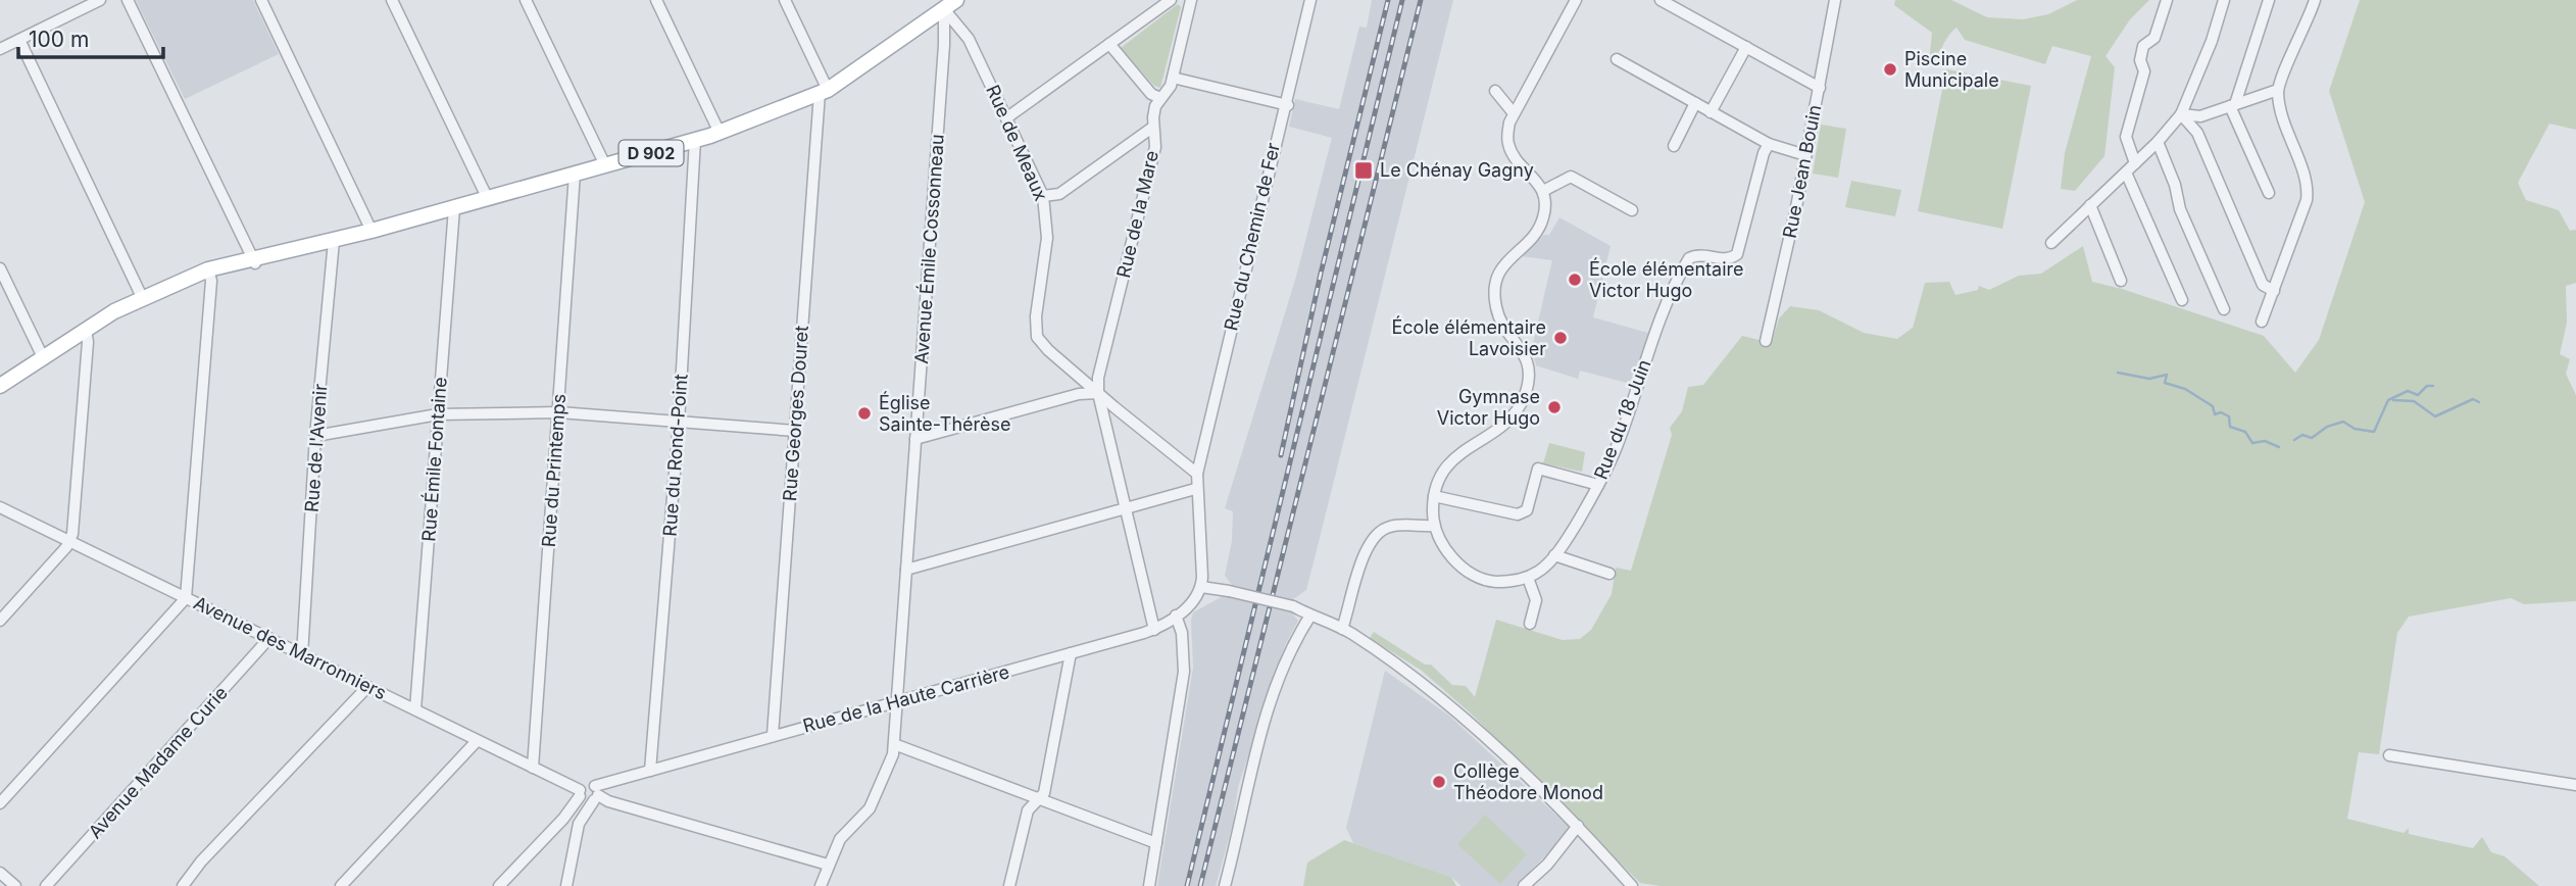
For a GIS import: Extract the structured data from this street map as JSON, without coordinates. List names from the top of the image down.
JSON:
{
  "streets": {
    "main road": ["D 902"],
    "street": [
      "Rue de Meaux",
      "Rue Jean Bouin",
      "Rue de la Mare",
      "Rue du Chemin de Fer",
      "Avenue Émile Cossonneau",
      "Rue Georges Douret",
      "Rue du 18 Juin",
      "Rue de l'Avenir",
      "Rue du Rond-Point",
      "Rue Émile Fontaine",
      "Rue du Printemps",
      "Avenue des Marronniers",
      "Rue de la Haute Carrière",
      "Avenue Madame Curie"
    ]
  },
  "crossings": [
    ["Rue de Meaux", "D 902"],
    ["Rue de Meaux", "Rue de la Mare"],
    ["Rue de Meaux", "Rue du Chemin de Fer"],
    ["Rue de Meaux", "Avenue Émile Cossonneau"],
    ["D 902", "Avenue Émile Cossonneau"],
    ["D 902", "Rue Georges Douret"],
    ["D 902", "Rue de l'Avenir"],
    ["D 902", "Rue du Rond-Point"],
    ["D 902", "Rue Émile Fontaine"],
    ["D 902", "Rue du Printemps"],
    ["Rue du Chemin de Fer", "Rue de la Haute Carrière"],
    ["Avenue Émile Cossonneau", "Rue de la Haute Carrière"],
    ["Rue Georges Douret", "Rue de la Haute Carrière"],
    ["Rue de l'Avenir", "Avenue des Marronniers"],
    ["Rue du Rond-Point", "Rue de la Haute Carrière"],
    ["Rue Émile Fontaine", "Avenue des Marronniers"],
    ["Rue du Printemps", "Avenue des Marronniers"],
    ["Avenue des Marronniers", "Rue de la Haute Carrière"],
    ["Avenue des Marronniers", "Avenue Madame Curie"]
  ],
  "places": {
    "other": [
      "Piscine Municipale",
      "École élémentaire Victor Hugo",
      "École élémentaire Lavoisier",
      "Gymnase Victor Hugo",
      "Église Sainte-Thérèse",
      "Collège Théodore Monod"
    ],
    "transit": ["Le Chénay Gagny"]
  },
  "scale_bar": "100 m"
}
